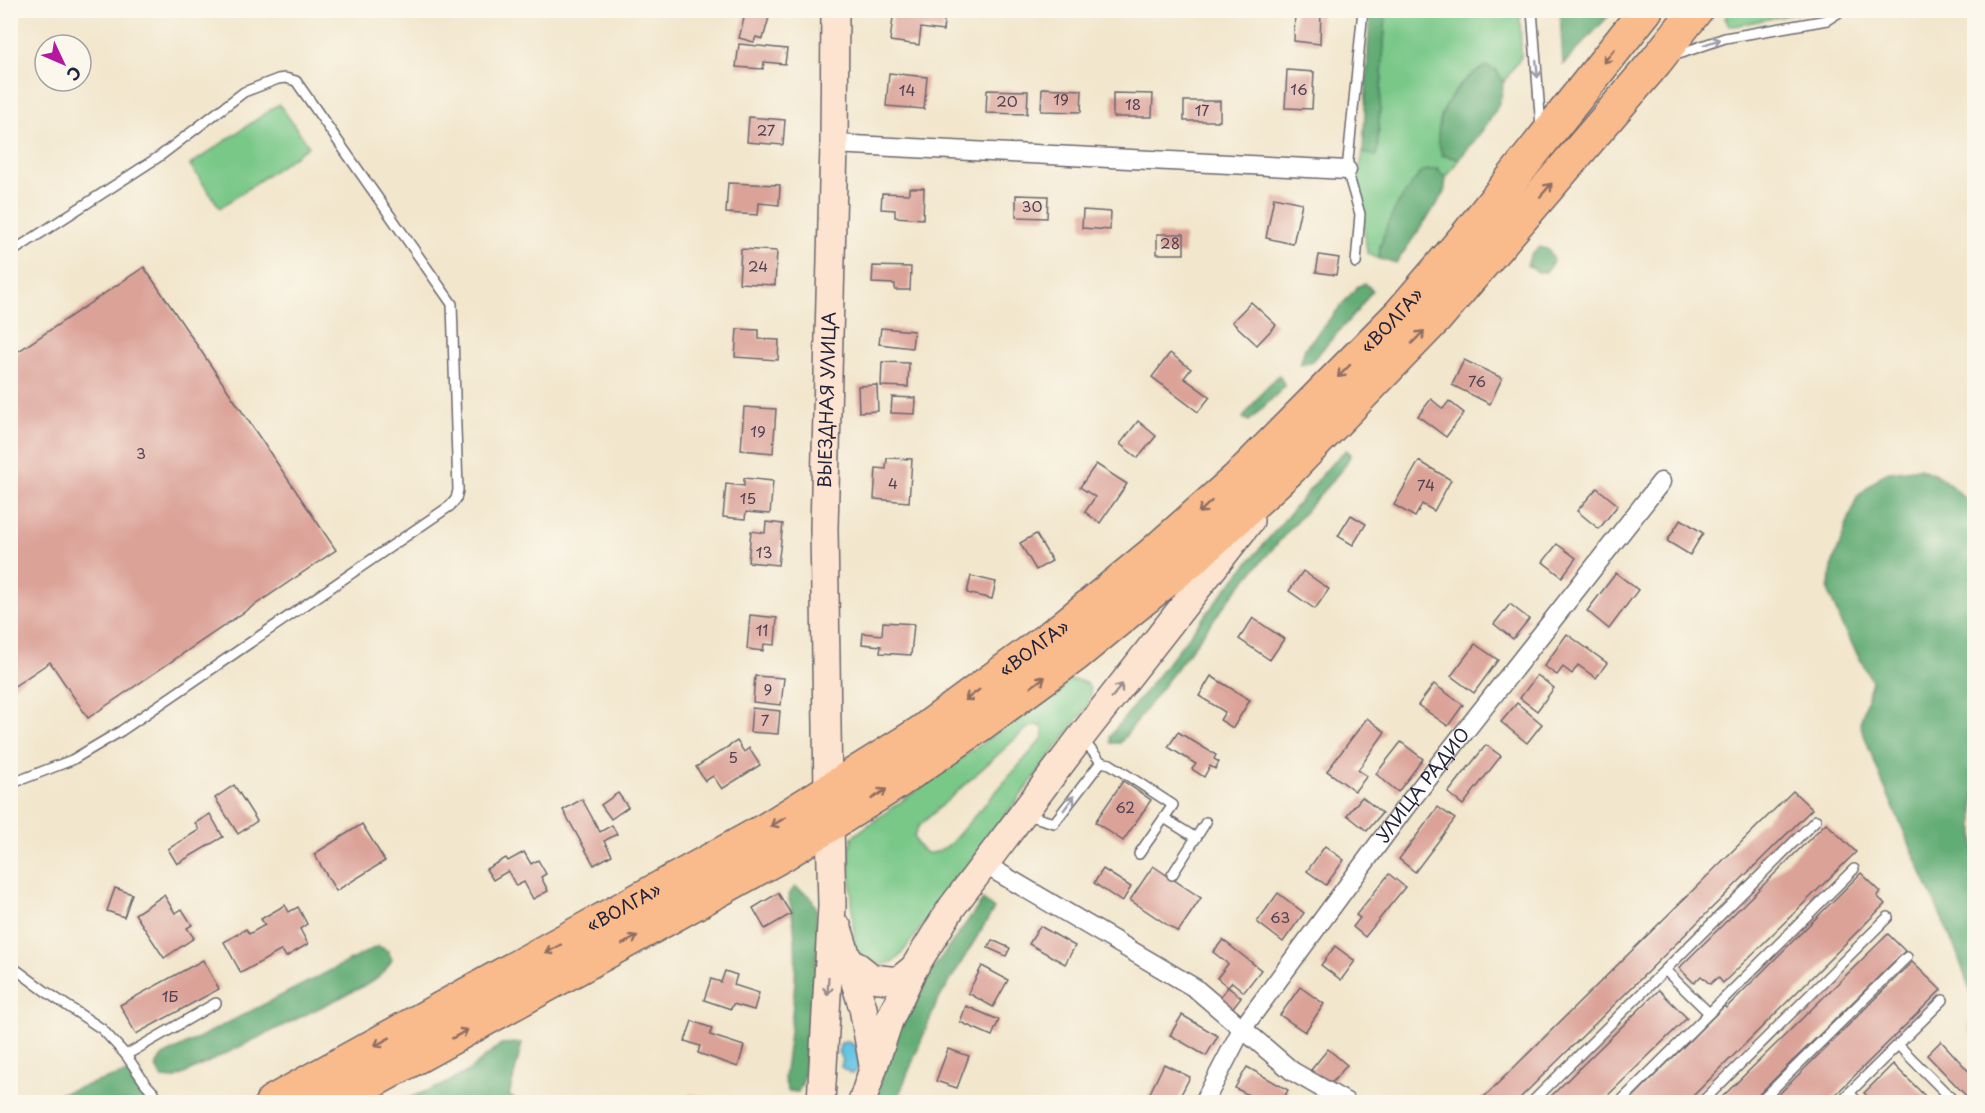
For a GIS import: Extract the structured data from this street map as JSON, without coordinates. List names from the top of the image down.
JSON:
{
  "streets": {
    "highway": ["«ВОЛГА»"],
    "main road": ["ВЫЕЗДНАЯ УЛИЦА"],
    "street": ["УЛИЦА РАДИО"]
  },
  "crossings": [
    ["«ВОЛГА»", "ВЫЕЗДНАЯ УЛИЦА"]
  ],
  "house_numbers": [
    "16",
    "14",
    "19",
    "20",
    "18",
    "17",
    "27",
    "30",
    "28",
    "24",
    "76",
    "19",
    "3",
    "4",
    "74",
    "15",
    "13",
    "11",
    "9",
    "7",
    "5",
    "62",
    "63",
    "1Б"
  ],
  "north": "bottom right"
}
